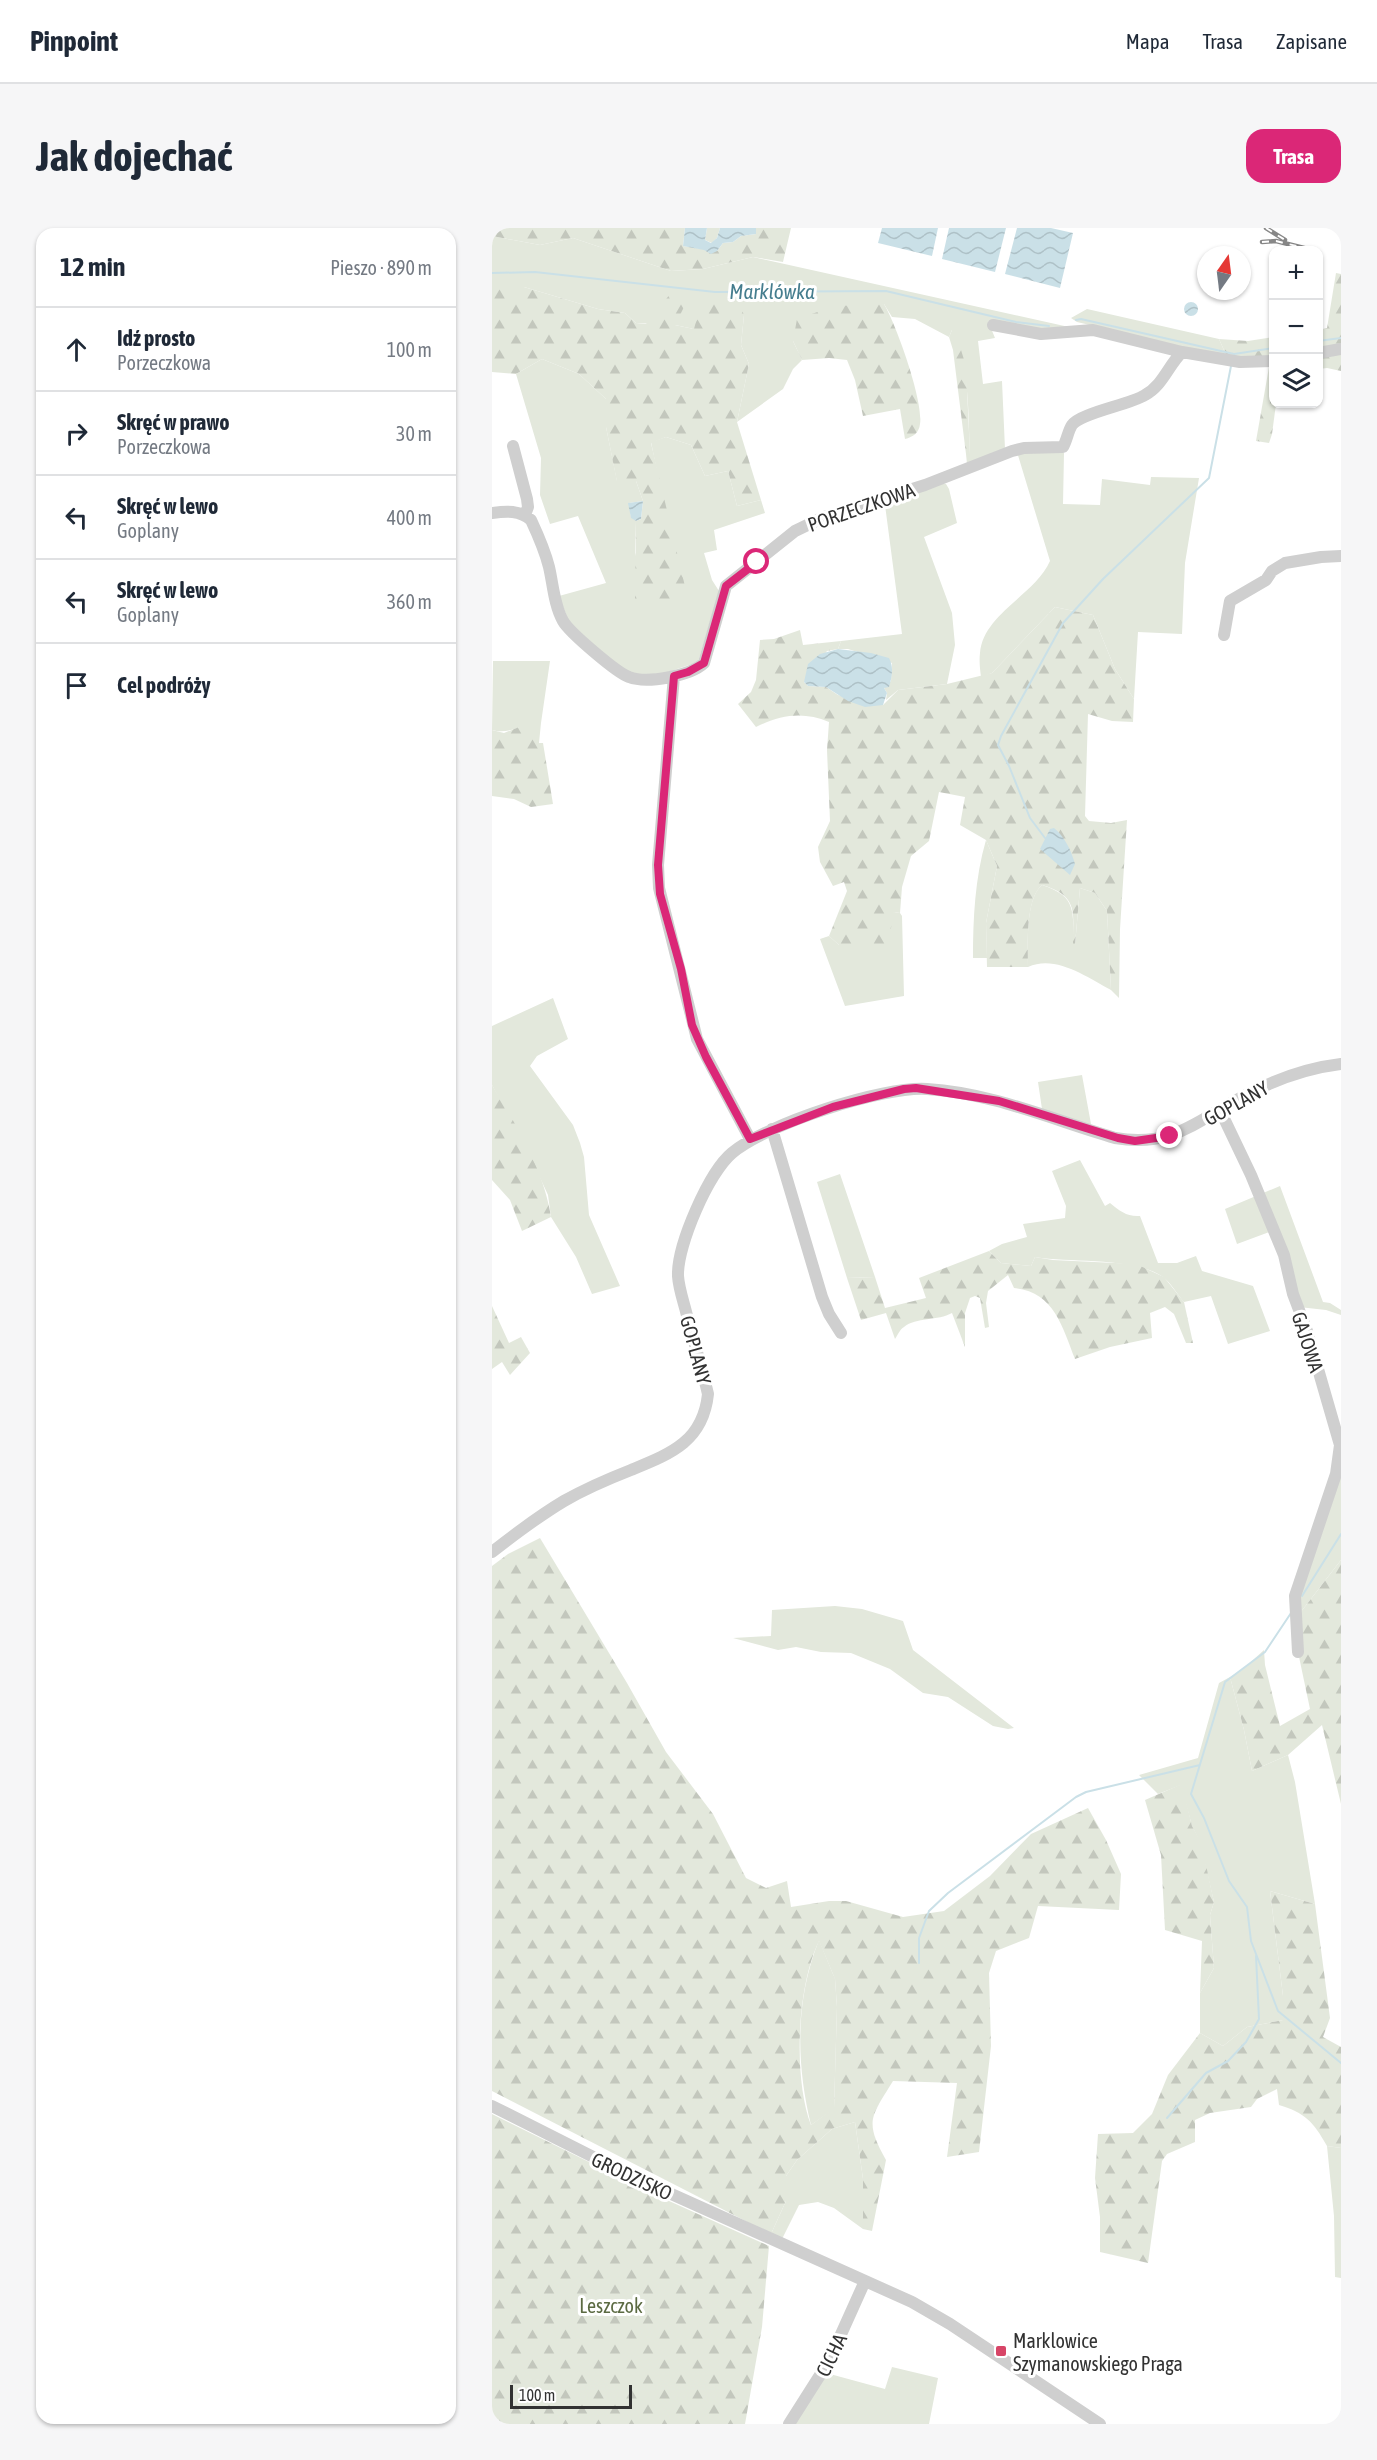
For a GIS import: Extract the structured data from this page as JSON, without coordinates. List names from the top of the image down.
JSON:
{
  "streets": {
    "street": [
      "PORZECZKOWA",
      "GOPLANY",
      "GAJOWA",
      "GRODZISKO",
      "CICHA"
    ]
  },
  "crossings": [
    ["GOPLANY", "GAJOWA"],
    ["GRODZISKO", "CICHA"]
  ],
  "water": ["Marklówka"],
  "parks": ["Leszczok"],
  "places": {
    "transit": ["Marklowice Szymanowskiego Praga"]
  },
  "scale_bar": "100 m",
  "north": "top",
  "page": {
    "header": "Pinpoint",
    "nav": ["Mapa", "Trasa", "Zapisane"],
    "buttons": "Trasa",
    "title": "Jak dojechać",
    "heading": ["12 min", "Pieszo · 890 m"],
    "map_buttons": ["+", "−"],
    "list": [
      ["Idź prosto", "Porzeczkowa", "100 m"],
      ["Skręć w prawo", "Porzeczkowa", "30 m"],
      ["Skręć w lewo", "Goplany", "400 m"],
      ["Skręć w lewo", "Goplany", "360 m"],
      "Cel podróży"
    ],
    "scale": "100 m"
  }
}
